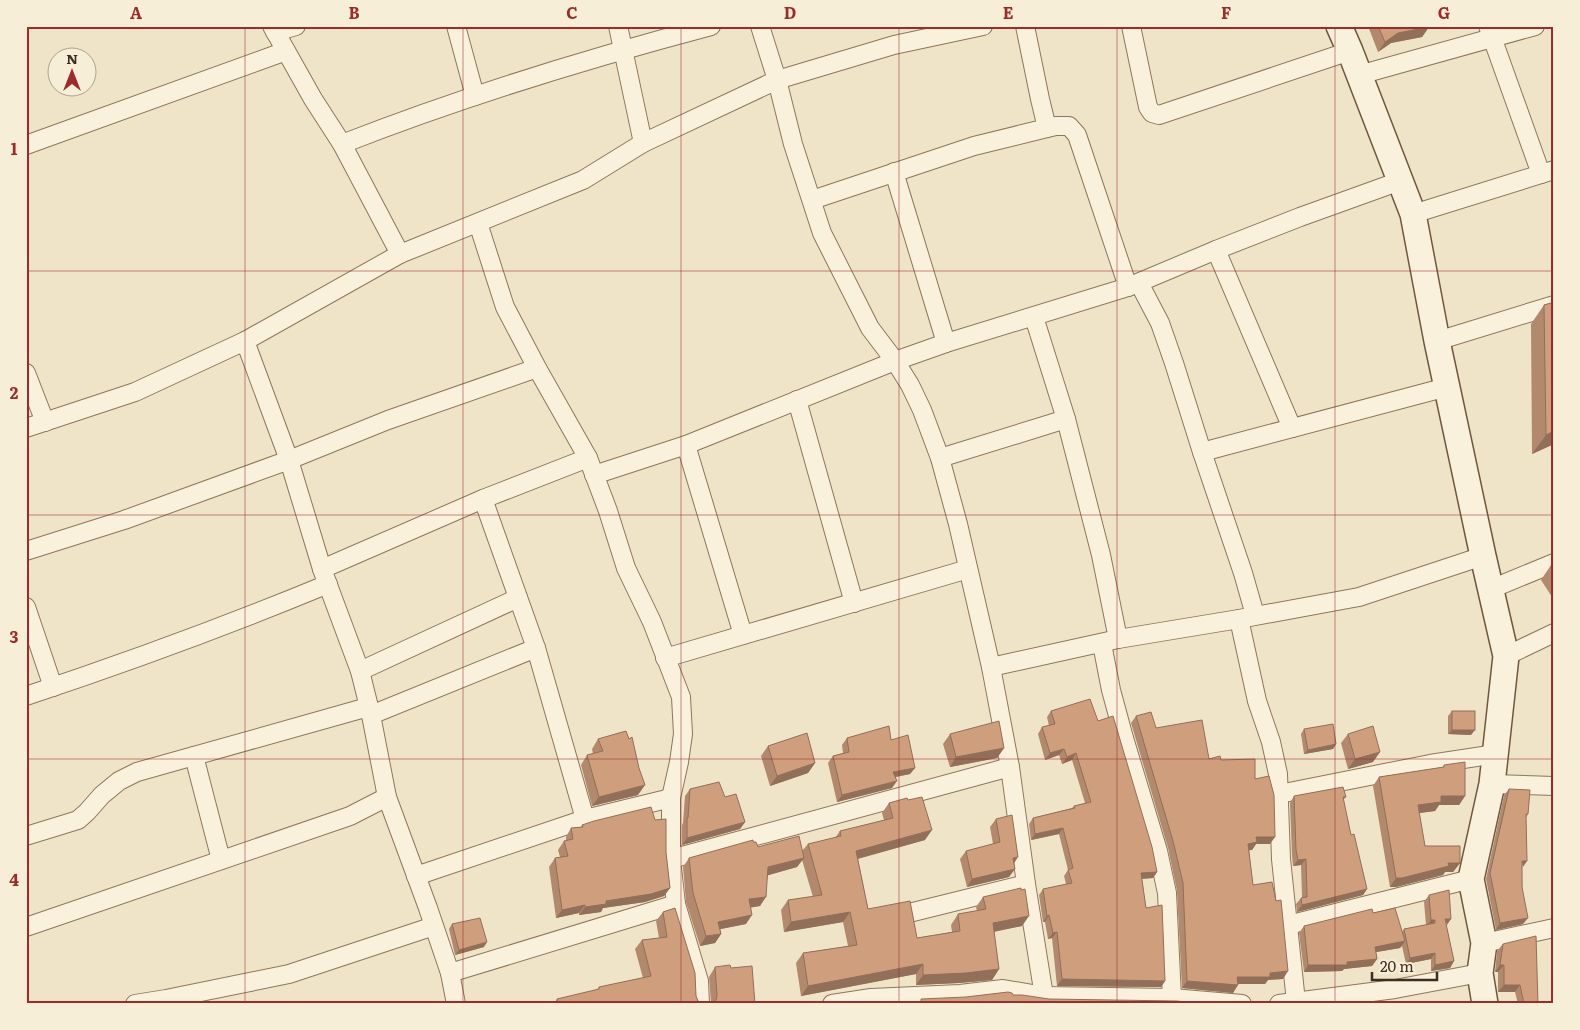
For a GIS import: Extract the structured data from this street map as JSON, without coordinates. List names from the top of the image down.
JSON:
{
  "scale_bar": "20 m",
  "north": "top",
  "grid": {
    "columns": [
      "A",
      "B",
      "C",
      "D",
      "E",
      "F",
      "G"
    ],
    "rows": [
      "1",
      "2",
      "3",
      "4"
    ]
  }
}
